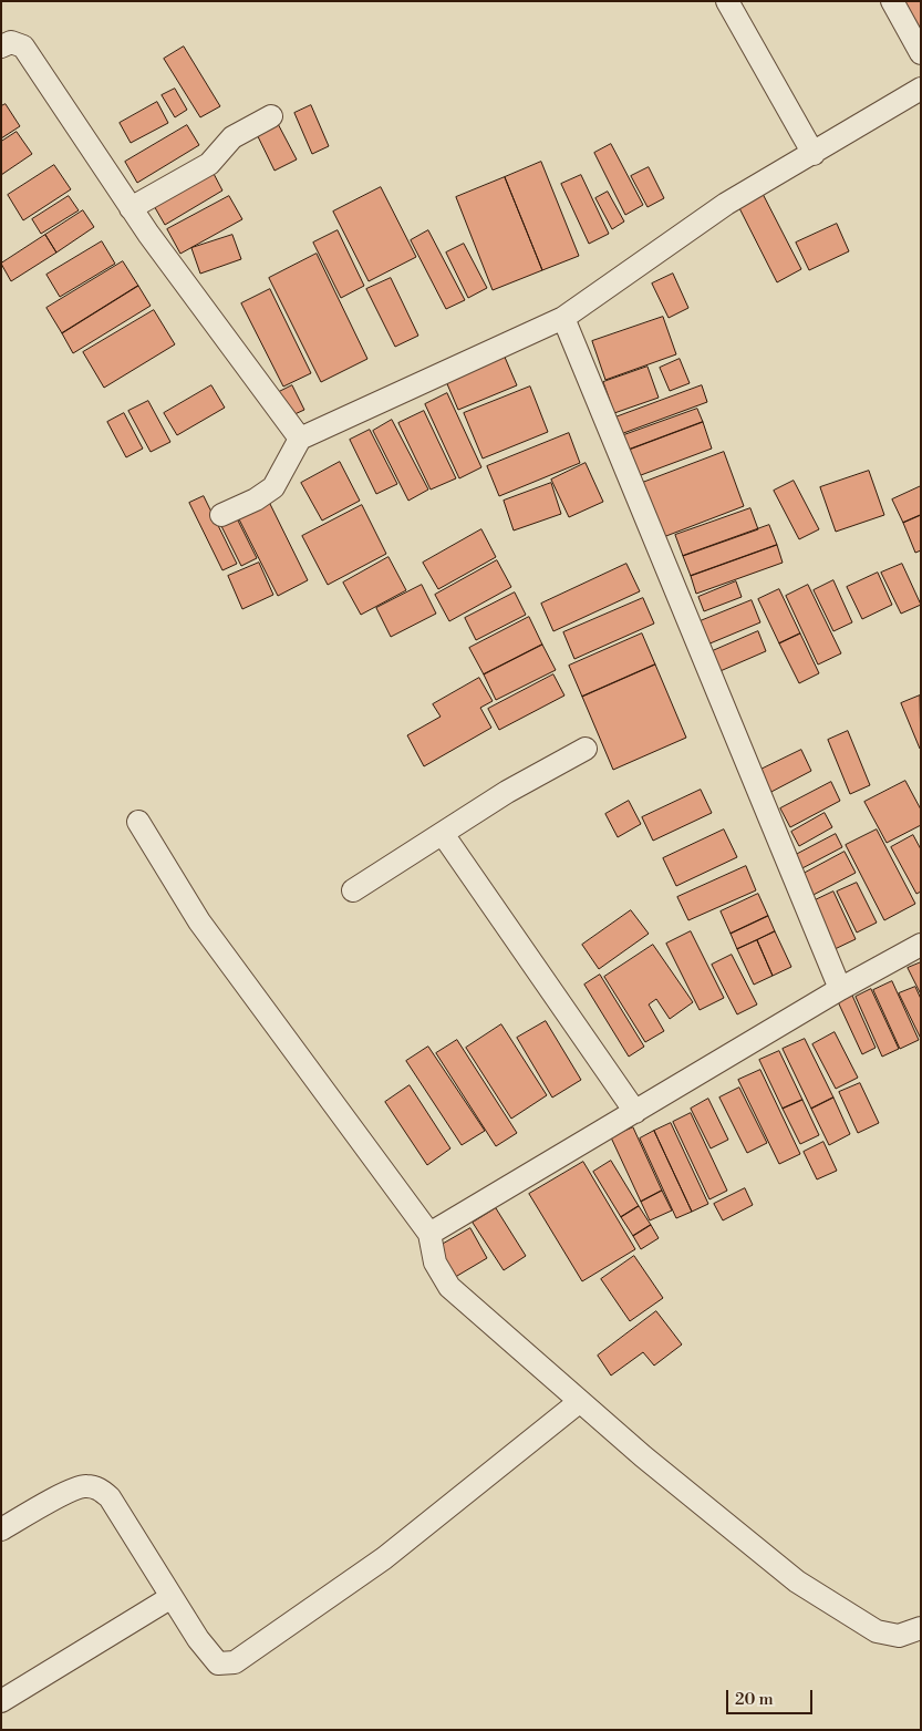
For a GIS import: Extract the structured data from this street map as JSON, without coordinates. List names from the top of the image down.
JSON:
{
  "scale_bar": "20 m"
}
